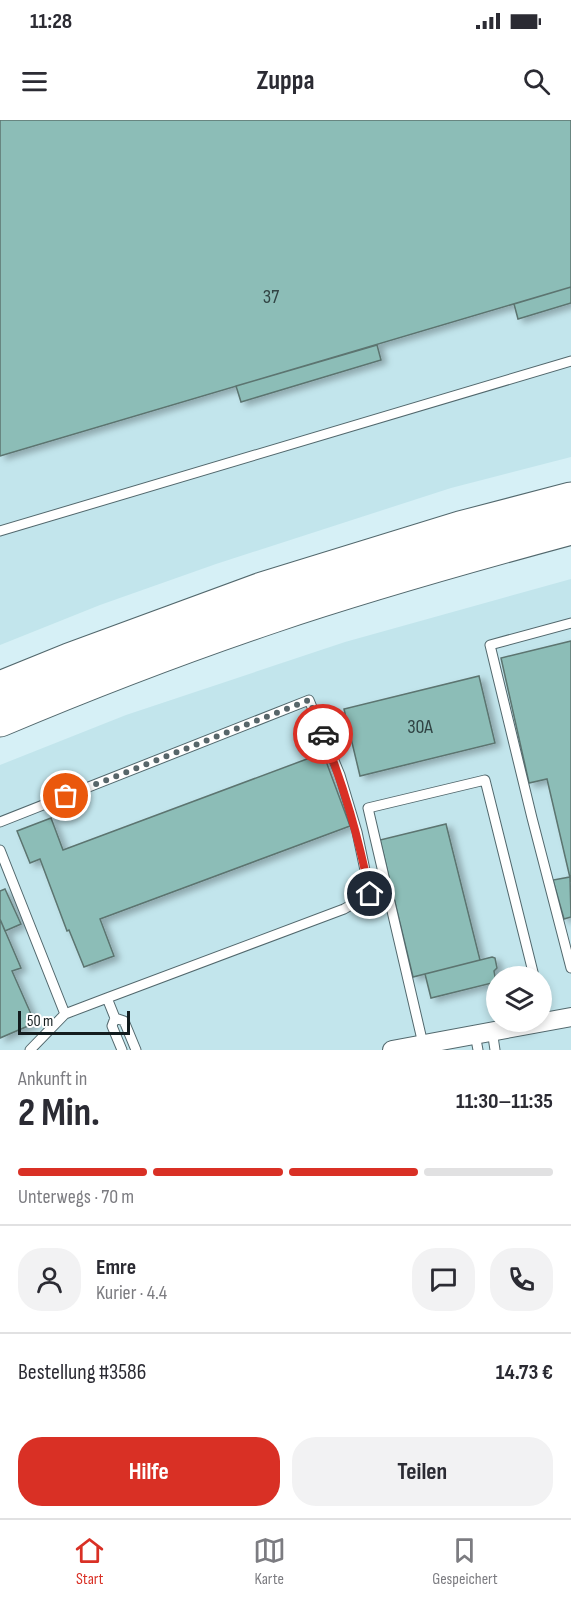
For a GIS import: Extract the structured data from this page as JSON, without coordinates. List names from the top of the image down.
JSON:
{
  "house_numbers": ["37", "30A"],
  "scale_bar": "50 m",
  "page": {
    "status": "11:28",
    "header": "Zuppa",
    "scale": "50 m",
    "heading": ["2 Min.", "Ankunft in", "11:30–11:35"],
    "panel": [
      "Emre",
      "Kurier · 4.4",
      "Bestellung #3586",
      "14.73 €"
    ],
    "bar": "Unterwegs · 70 m",
    "buttons": ["Hilfe", "Teilen"],
    "tabs": ["Start", "Karte", "Gespeichert"]
  }
}
